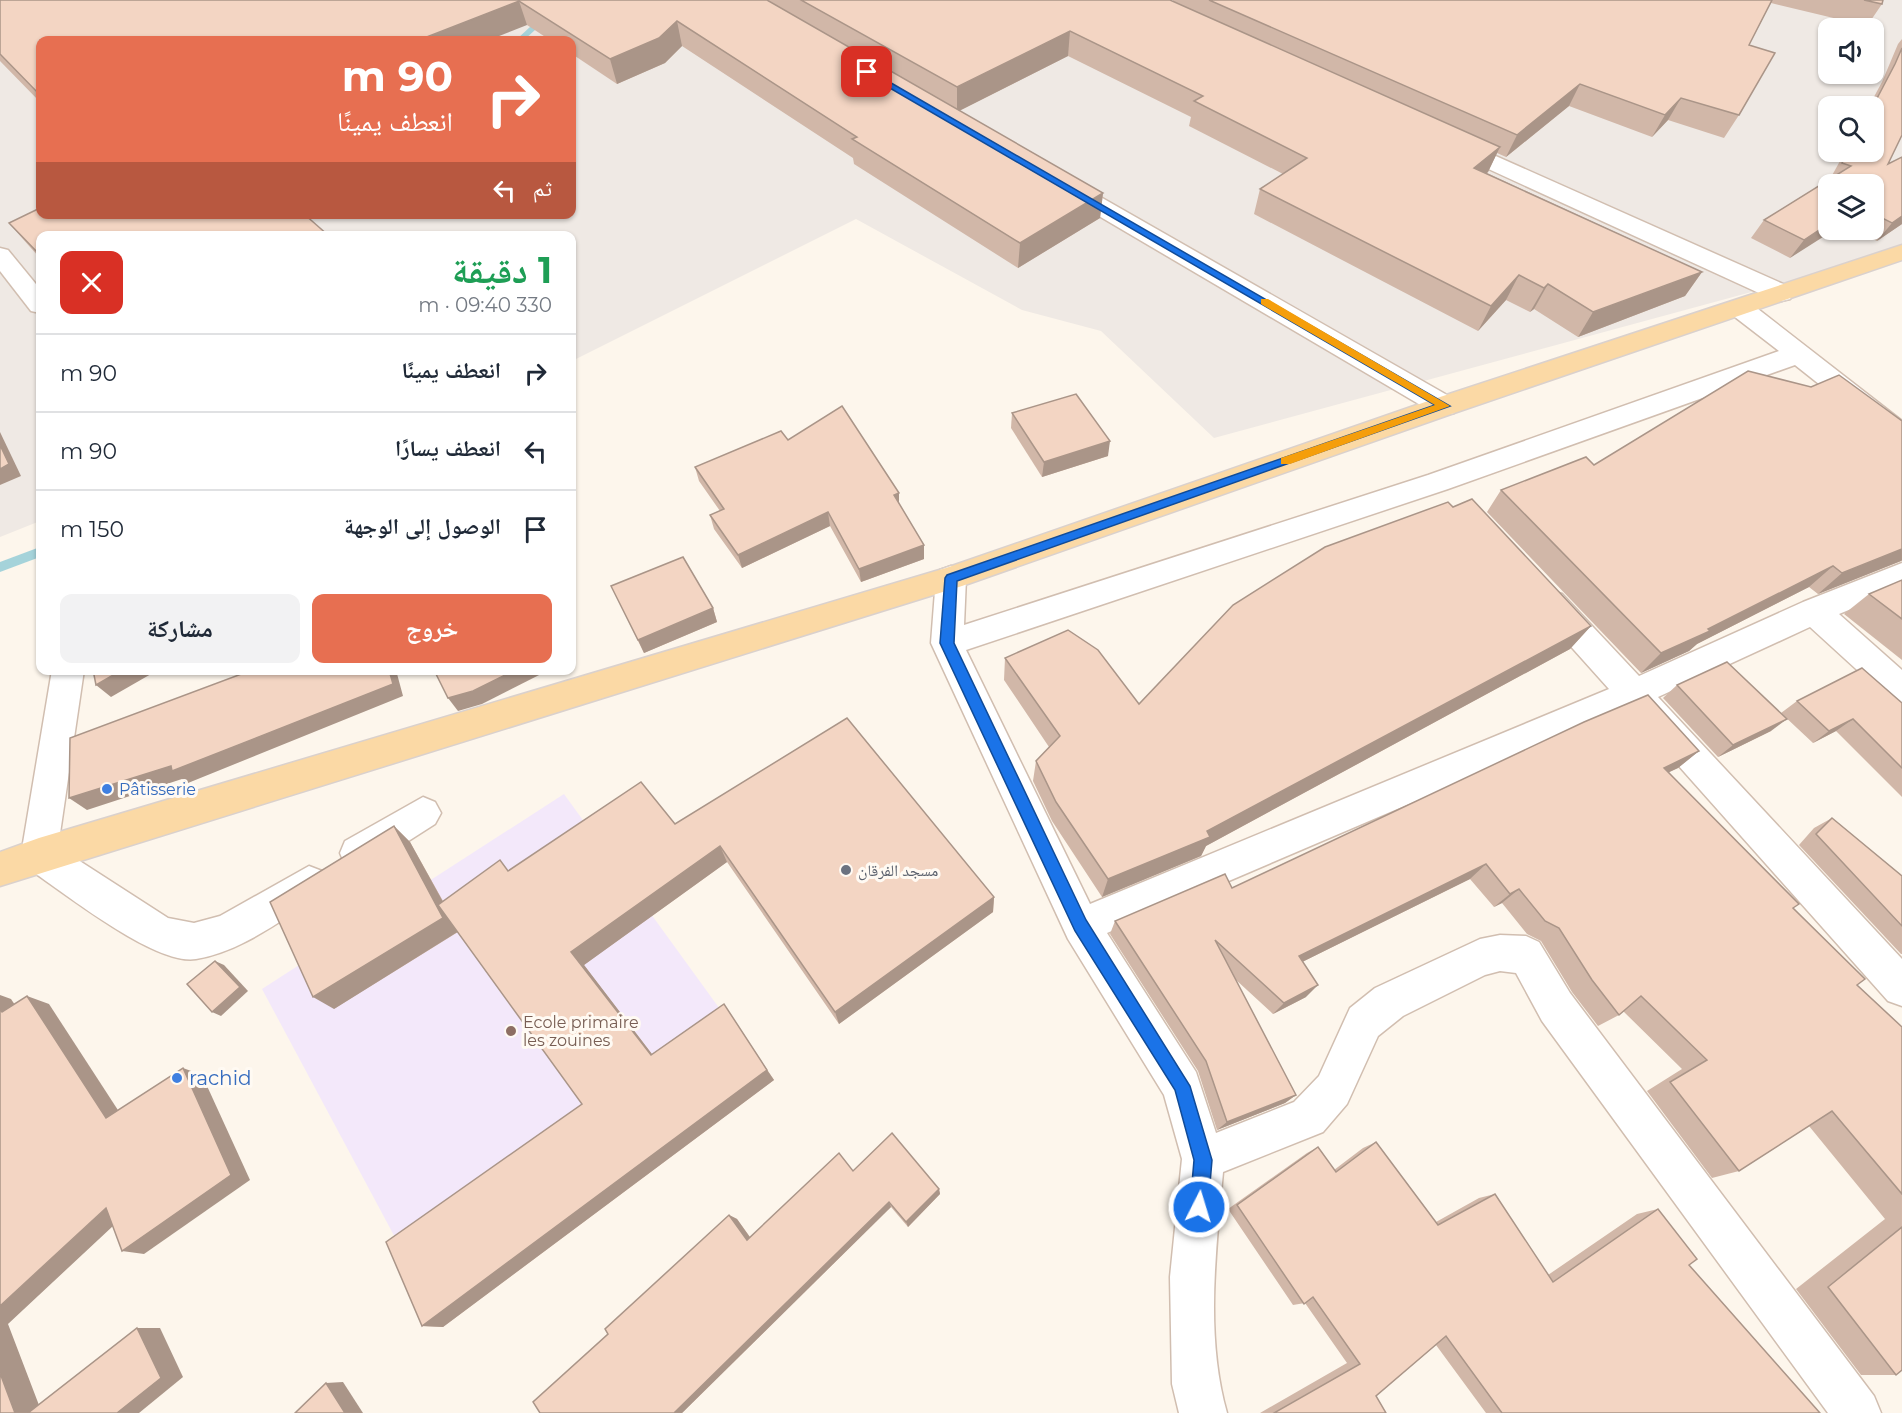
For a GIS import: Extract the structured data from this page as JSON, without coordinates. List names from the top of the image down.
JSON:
{
  "places": [
    "Pâtisserie",
    "مسجد الفرقان",
    "Ecole primaire les zouines",
    "rachid"
  ],
  "page": {
    "turn": ["90 m", "انعطف يمينًا"],
    "then": "ثم",
    "heading": ["1 دقيقة", "330 m · 09:40"],
    "list": [
      {
        "name": "انعطف يمينًا",
        "value": "90 m"
      },
      {
        "name": "انعطف يسارًا",
        "value": "90 m"
      },
      {
        "name": "الوصول إلى الوجهة",
        "value": "150 m"
      }
    ],
    "buttons": ["خروج", "مشاركة"]
  }
}
